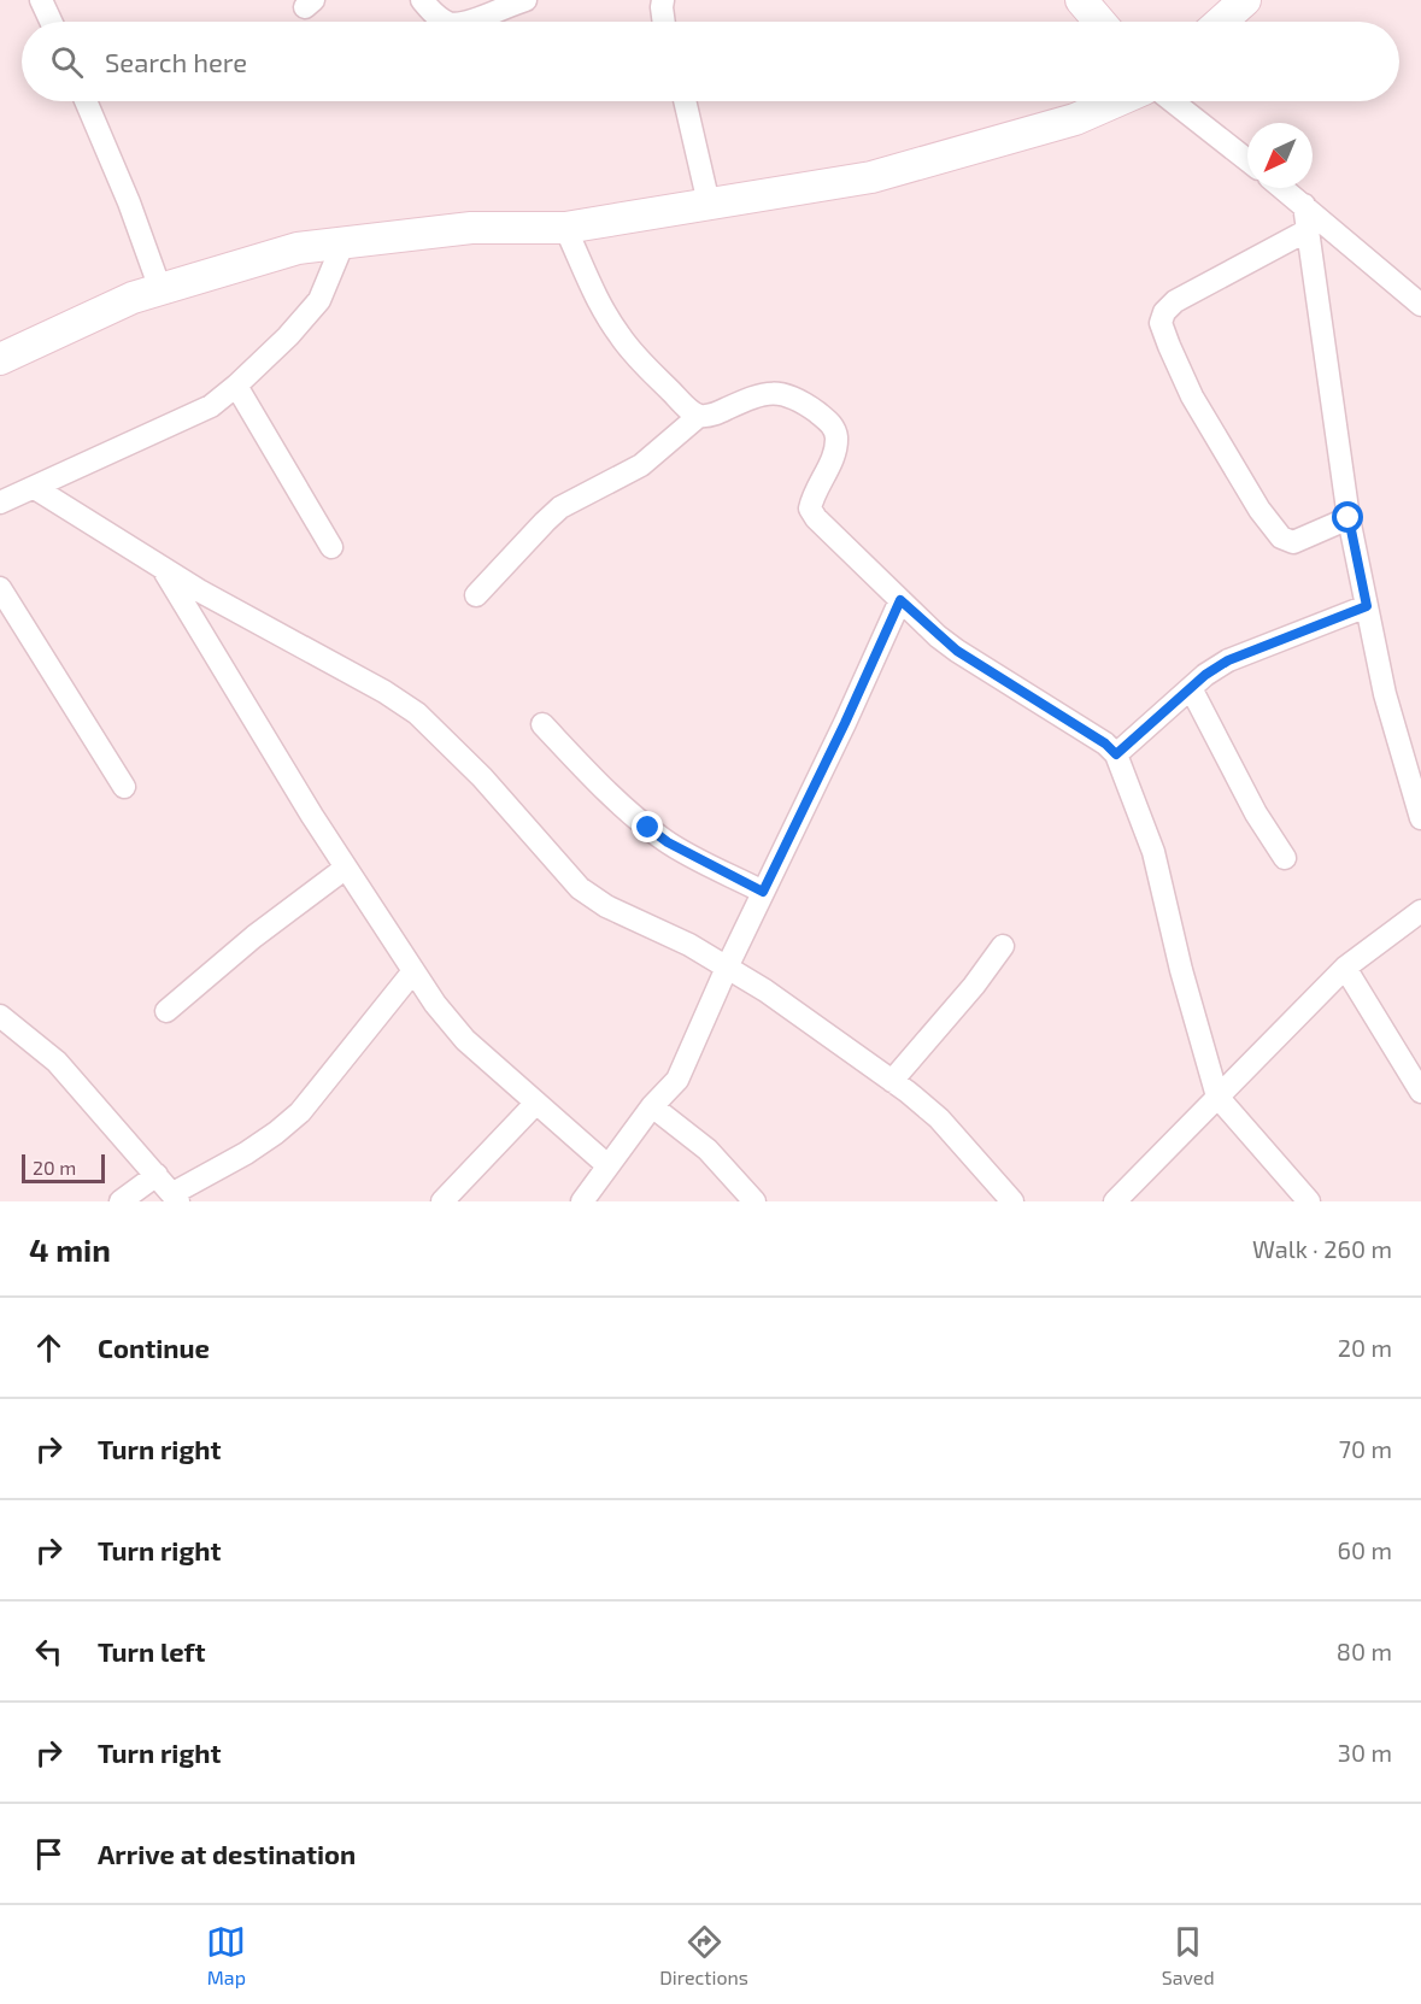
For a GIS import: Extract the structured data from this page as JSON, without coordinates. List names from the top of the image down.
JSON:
{
  "scale_bar": "20 m",
  "north": "bottom left",
  "page": {
    "search": "Search here",
    "scale": "20 m",
    "heading": ["4 min", "Walk · 260 m"],
    "list": [
      ["Continue", "20 m"],
      ["Turn right", "70 m"],
      ["Turn right", "60 m"],
      ["Turn left", "80 m"],
      ["Turn right", "30 m"],
      "Arrive at destination"
    ],
    "nav": ["Map", "Directions", "Saved"]
  }
}
